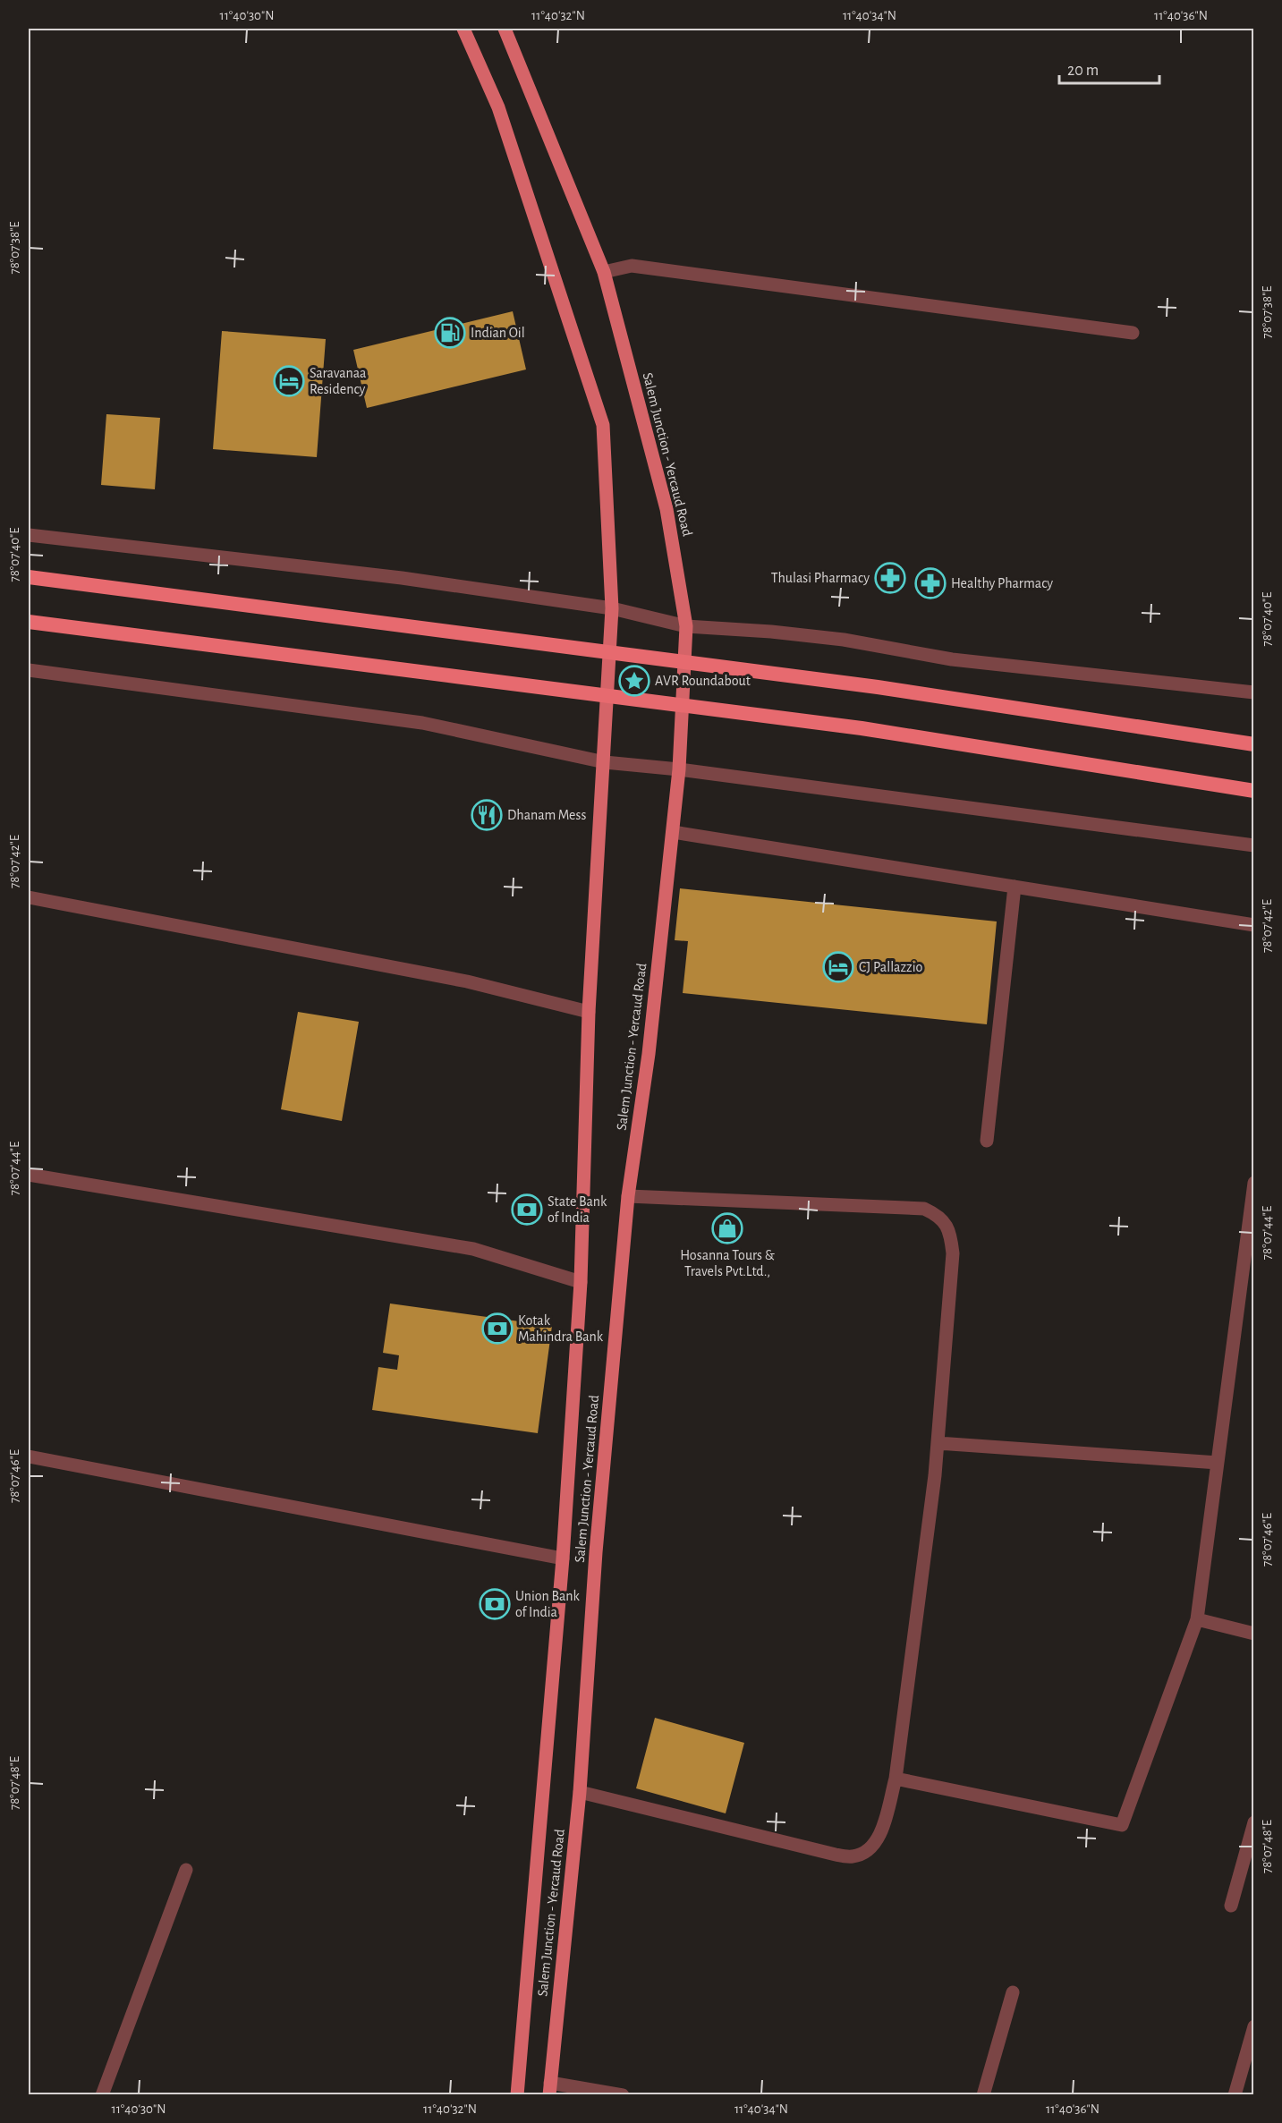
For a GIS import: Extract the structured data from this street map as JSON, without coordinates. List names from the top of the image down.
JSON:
{
  "streets": {
    "main road": ["Salem Junction - Yercaud Road"]
  },
  "places": {
    "fuel station": ["Indian Oil"],
    "hotel": ["Saravanaa Residency", "CJ Pallazzio"],
    "pharmacy": ["Thulasi Pharmacy", "Healthy Pharmacy"],
    "place": ["AVR Roundabout"],
    "restaurant": ["Dhanam Mess"],
    "bank": ["State Bank of India", "Kotak Mahindra Bank", "Union Bank of India"],
    "shop": ["Hosanna Tours & Travels Pvt.Ltd.,"]
  },
  "scale_bar": "20 m",
  "coordinates": [
    "11°40'30\"N",
    "11°40'32\"N",
    "11°40'34\"N",
    "11°40'36\"N",
    "78°07'38\"E",
    "78°07'40\"E",
    "78°07'42\"E",
    "78°07'44\"E",
    "78°07'46\"E",
    "78°07'48\"E"
  ]
}
